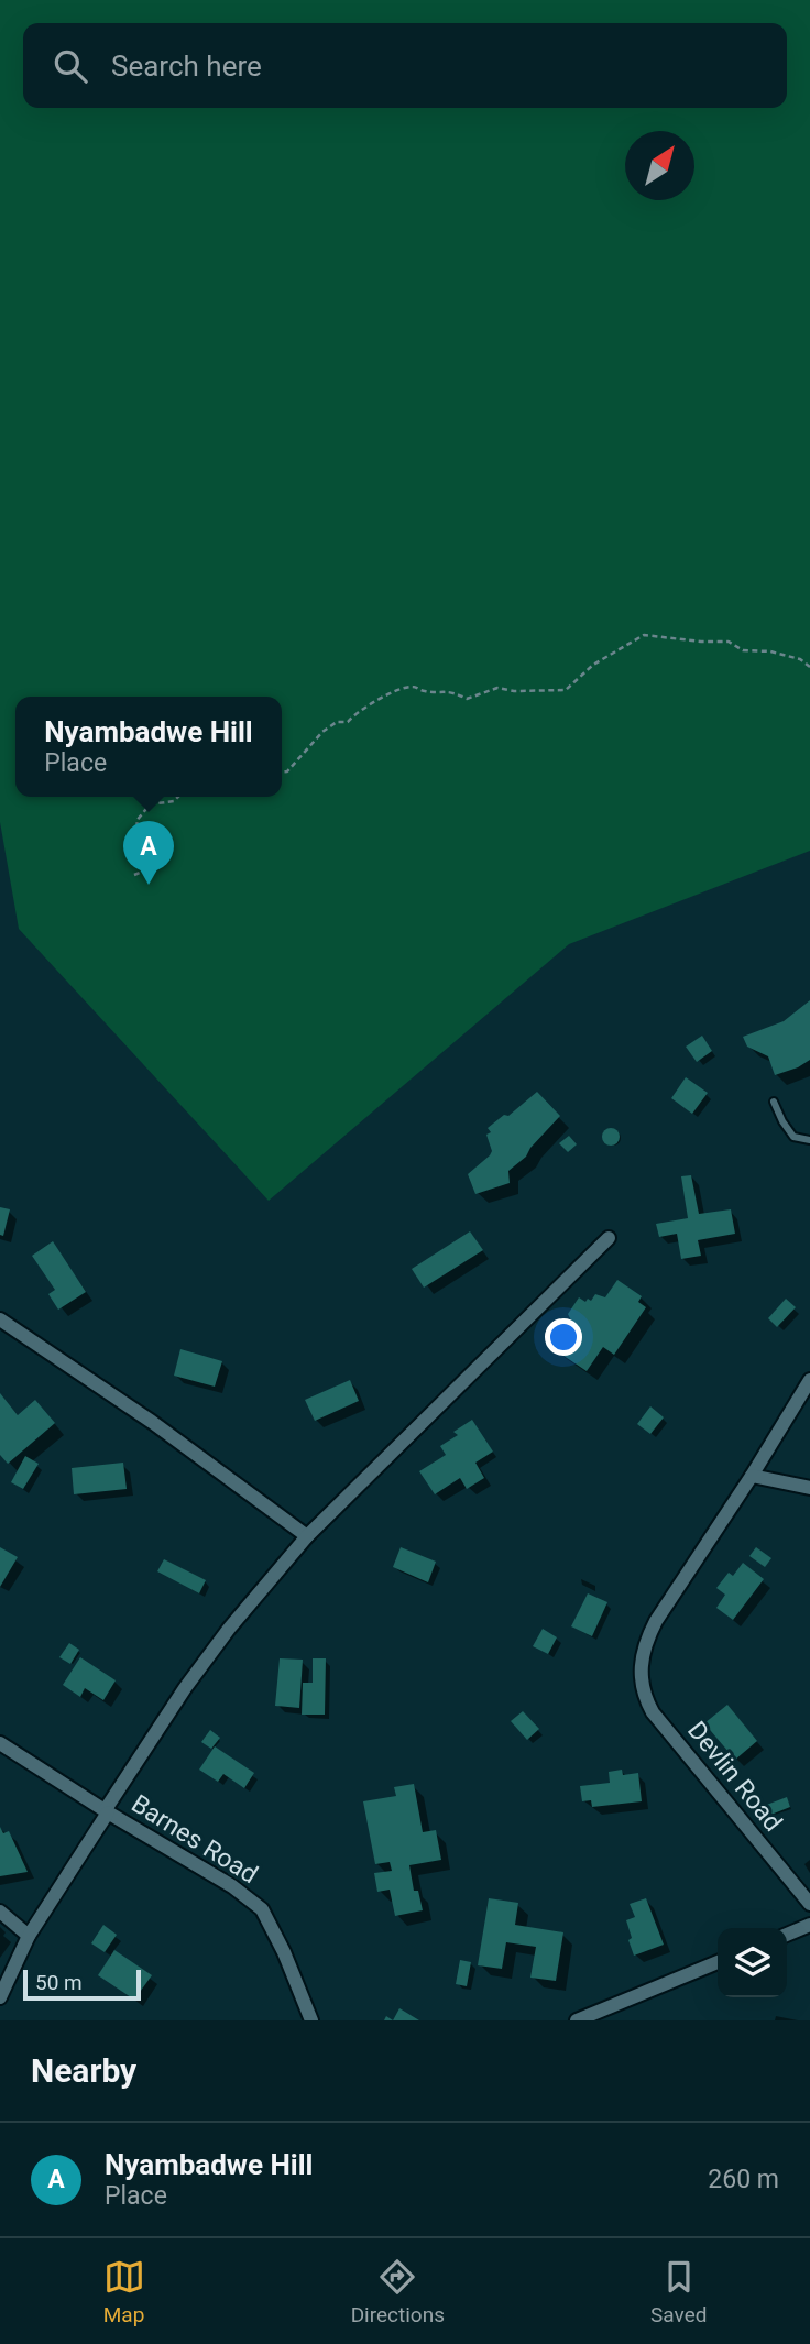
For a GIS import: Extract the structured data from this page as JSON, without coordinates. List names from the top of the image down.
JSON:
{
  "streets": {
    "street": ["Devlin Road", "Barnes Road"]
  },
  "scale_bar": "50 m",
  "north": "top right",
  "page": {
    "search": "Search here",
    "popup": ["Nyambadwe Hill", "Place"],
    "pins": "A",
    "scale": "50 m",
    "heading": "Nearby",
    "list": [
      {
        "mark": "A",
        "name": "Nyambadwe Hill",
        "note": "Place",
        "value": "260 m"
      }
    ],
    "nav": ["Map", "Directions", "Saved"]
  }
}
